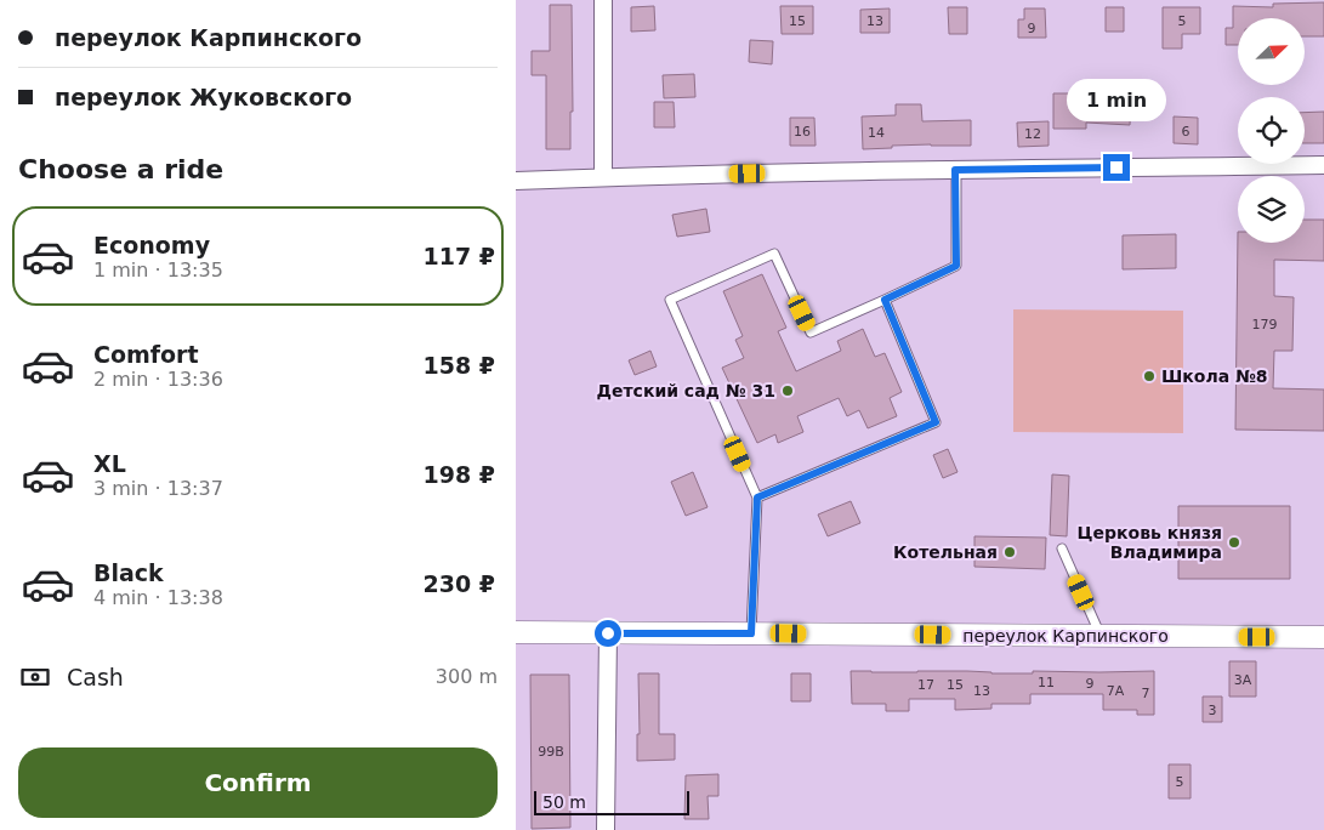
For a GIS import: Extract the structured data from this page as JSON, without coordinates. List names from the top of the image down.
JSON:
{
  "streets": {
    "street": ["переулок Карпинского"]
  },
  "places": [
    "Школа №8",
    "Детский сад № 31",
    "Церковь князя Владимира",
    "Котельная"
  ],
  "house_numbers": [
    "15",
    "13",
    "5",
    "9",
    "16",
    "6",
    "14",
    "12",
    "179",
    "3А",
    "11",
    "9",
    "17",
    "15",
    "13",
    "7А",
    "7",
    "3",
    "99В",
    "5"
  ],
  "scale_bar": "50 m",
  "north": "top right",
  "page": {
    "banner": ["переулок Карпинского", "переулок Жуковского"],
    "bubble": "1 min",
    "heading": "Choose a ride",
    "list": [
      {
        "name": "Economy",
        "note": "1 min · 13:35",
        "value": "117 ₽"
      },
      {
        "name": "Comfort",
        "note": "2 min · 13:36",
        "value": "158 ₽"
      },
      {
        "name": "XL",
        "note": "3 min · 13:37",
        "value": "198 ₽"
      },
      {
        "name": "Black",
        "note": "4 min · 13:38",
        "value": "230 ₽"
      }
    ],
    "pay": ["Cash", "300 m"],
    "buttons": "Confirm",
    "scale": "50 m"
  }
}
